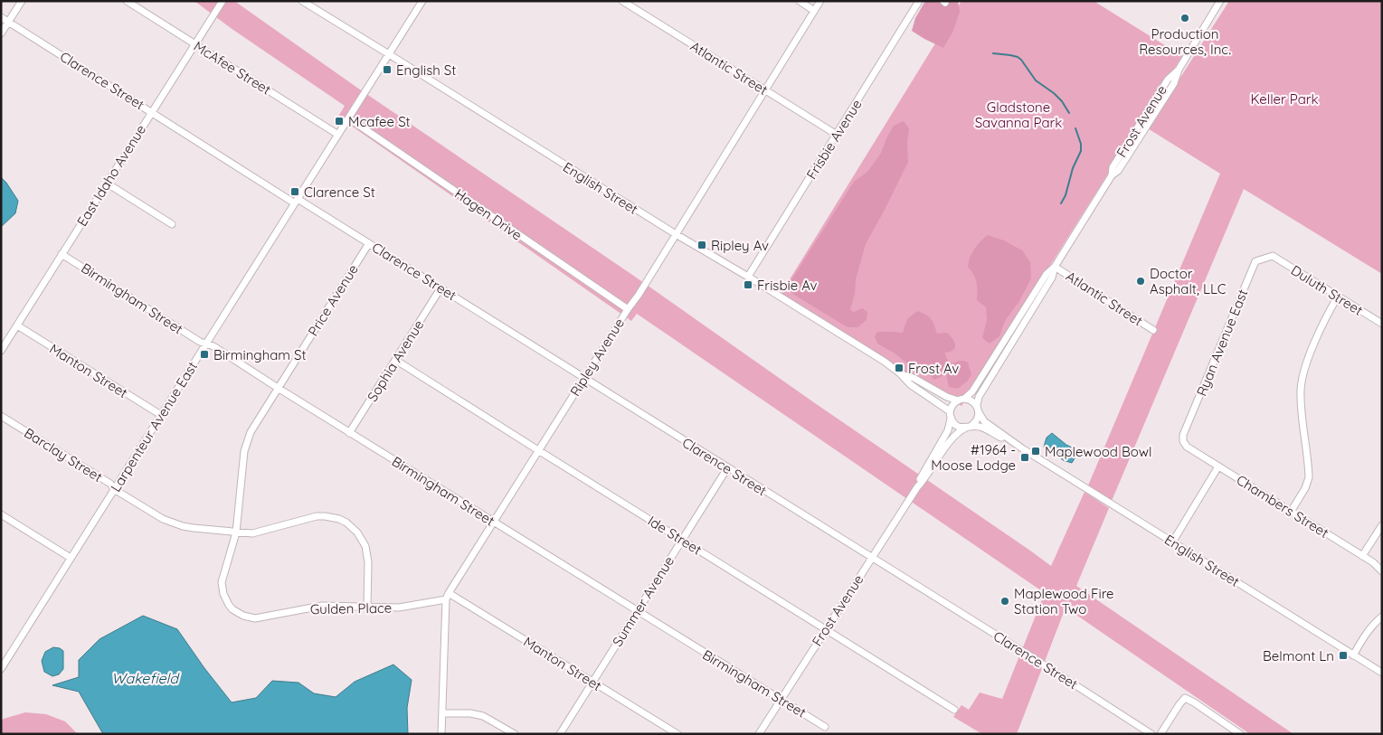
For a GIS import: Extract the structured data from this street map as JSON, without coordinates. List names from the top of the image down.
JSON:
{
  "streets": {
    "street": [
      "McAfee Street",
      "Atlantic Street",
      "Clarence Street",
      "Frost Avenue",
      "Frisbie Avenue",
      "East Idaho Avenue",
      "English Street",
      "Hagen Drive",
      "Duluth Street",
      "Birmingham Street",
      "Price Avenue",
      "Ryan Avenue East",
      "Ripley Avenue",
      "Sophia Avenue",
      "Manton Street",
      "Larpenteur Avenue East",
      "Barclay Street",
      "Chambers Street",
      "Ide Street",
      "Summer Avenue",
      "Gulden Place"
    ]
  },
  "crossings": [
    ["McAfee Street", "East Idaho Avenue"],
    ["McAfee Street", "Larpenteur Avenue East"],
    ["Atlantic Street", "Frost Avenue"],
    ["Atlantic Street", "Frisbie Avenue"],
    ["Atlantic Street", "Ripley Avenue"],
    ["Clarence Street", "Frost Avenue"],
    ["Clarence Street", "East Idaho Avenue"],
    ["Clarence Street", "Price Avenue"],
    ["Clarence Street", "Ripley Avenue"],
    ["Clarence Street", "Sophia Avenue"],
    ["Clarence Street", "Larpenteur Avenue East"],
    ["Clarence Street", "Summer Avenue"],
    ["Frost Avenue", "English Street"],
    ["Frost Avenue", "Birmingham Street"],
    ["Frost Avenue", "Ide Street"],
    ["Frisbie Avenue", "English Street"],
    ["East Idaho Avenue", "Birmingham Street"],
    ["East Idaho Avenue", "Manton Street"],
    ["English Street", "Ripley Avenue"],
    ["English Street", "Larpenteur Avenue East"],
    ["Hagen Drive", "Ripley Avenue"],
    ["Hagen Drive", "Larpenteur Avenue East"],
    ["Duluth Street", "Ryan Avenue East"],
    ["Birmingham Street", "Price Avenue"],
    ["Birmingham Street", "Ripley Avenue"],
    ["Birmingham Street", "Sophia Avenue"],
    ["Birmingham Street", "Larpenteur Avenue East"],
    ["Birmingham Street", "Summer Avenue"],
    ["Price Avenue", "Barclay Street"],
    ["Price Avenue", "Gulden Place"],
    ["Ryan Avenue East", "Chambers Street"],
    ["Ripley Avenue", "Manton Street"],
    ["Ripley Avenue", "Ide Street"],
    ["Ripley Avenue", "Gulden Place"],
    ["Sophia Avenue", "Ide Street"],
    ["Manton Street", "Larpenteur Avenue East"],
    ["Manton Street", "Summer Avenue"],
    ["Manton Street", "Gulden Place"],
    ["Larpenteur Avenue East", "Barclay Street"],
    ["Barclay Street", "Gulden Place"],
    ["Ide Street", "Summer Avenue"]
  ],
  "water": ["Wakefield"],
  "parks": ["Keller Park", "Gladstone Savanna Park"],
  "places": {
    "other": ["Production Resources, Inc.", "Doctor Asphalt, LLC", "Maplewood Fire Station Two"],
    "transit": [
      "English St",
      "Mcafee St",
      "Clarence St",
      "Ripley Av",
      "Frisbie Av",
      "Birmingham St",
      "Frost Av",
      "Maplewood Bowl",
      "#1964 - Moose Lodge",
      "Belmont Ln"
    ]
  }
}
